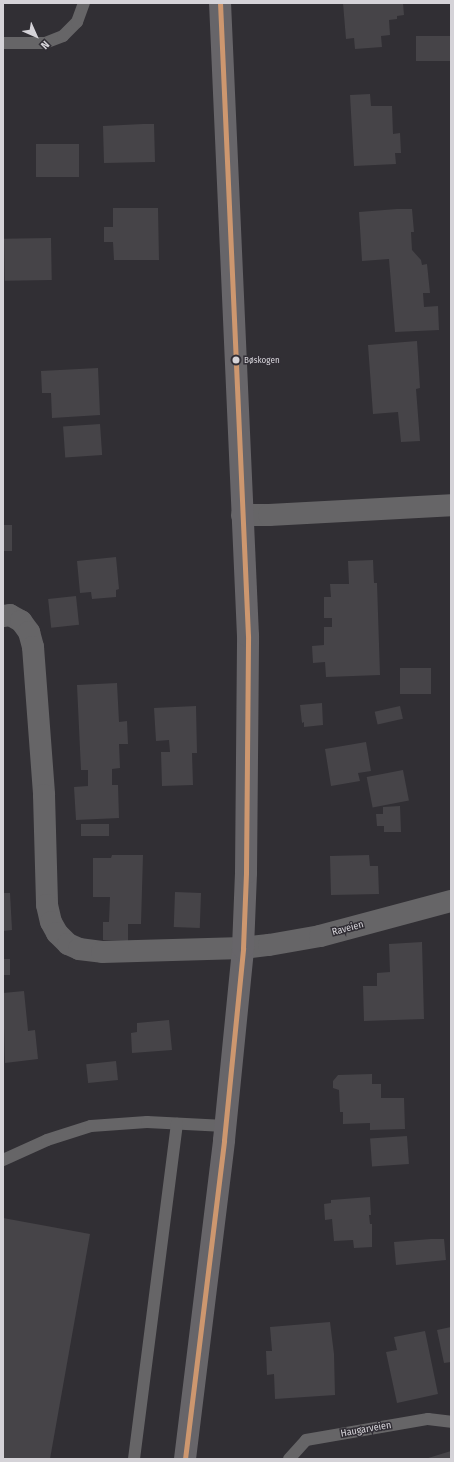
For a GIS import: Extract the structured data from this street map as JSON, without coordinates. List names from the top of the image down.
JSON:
{
  "streets": {
    "street": ["Raveien"],
    "lane": ["Haugarveien"]
  },
  "places": ["Bøskogen"],
  "north": "bottom right"
}
